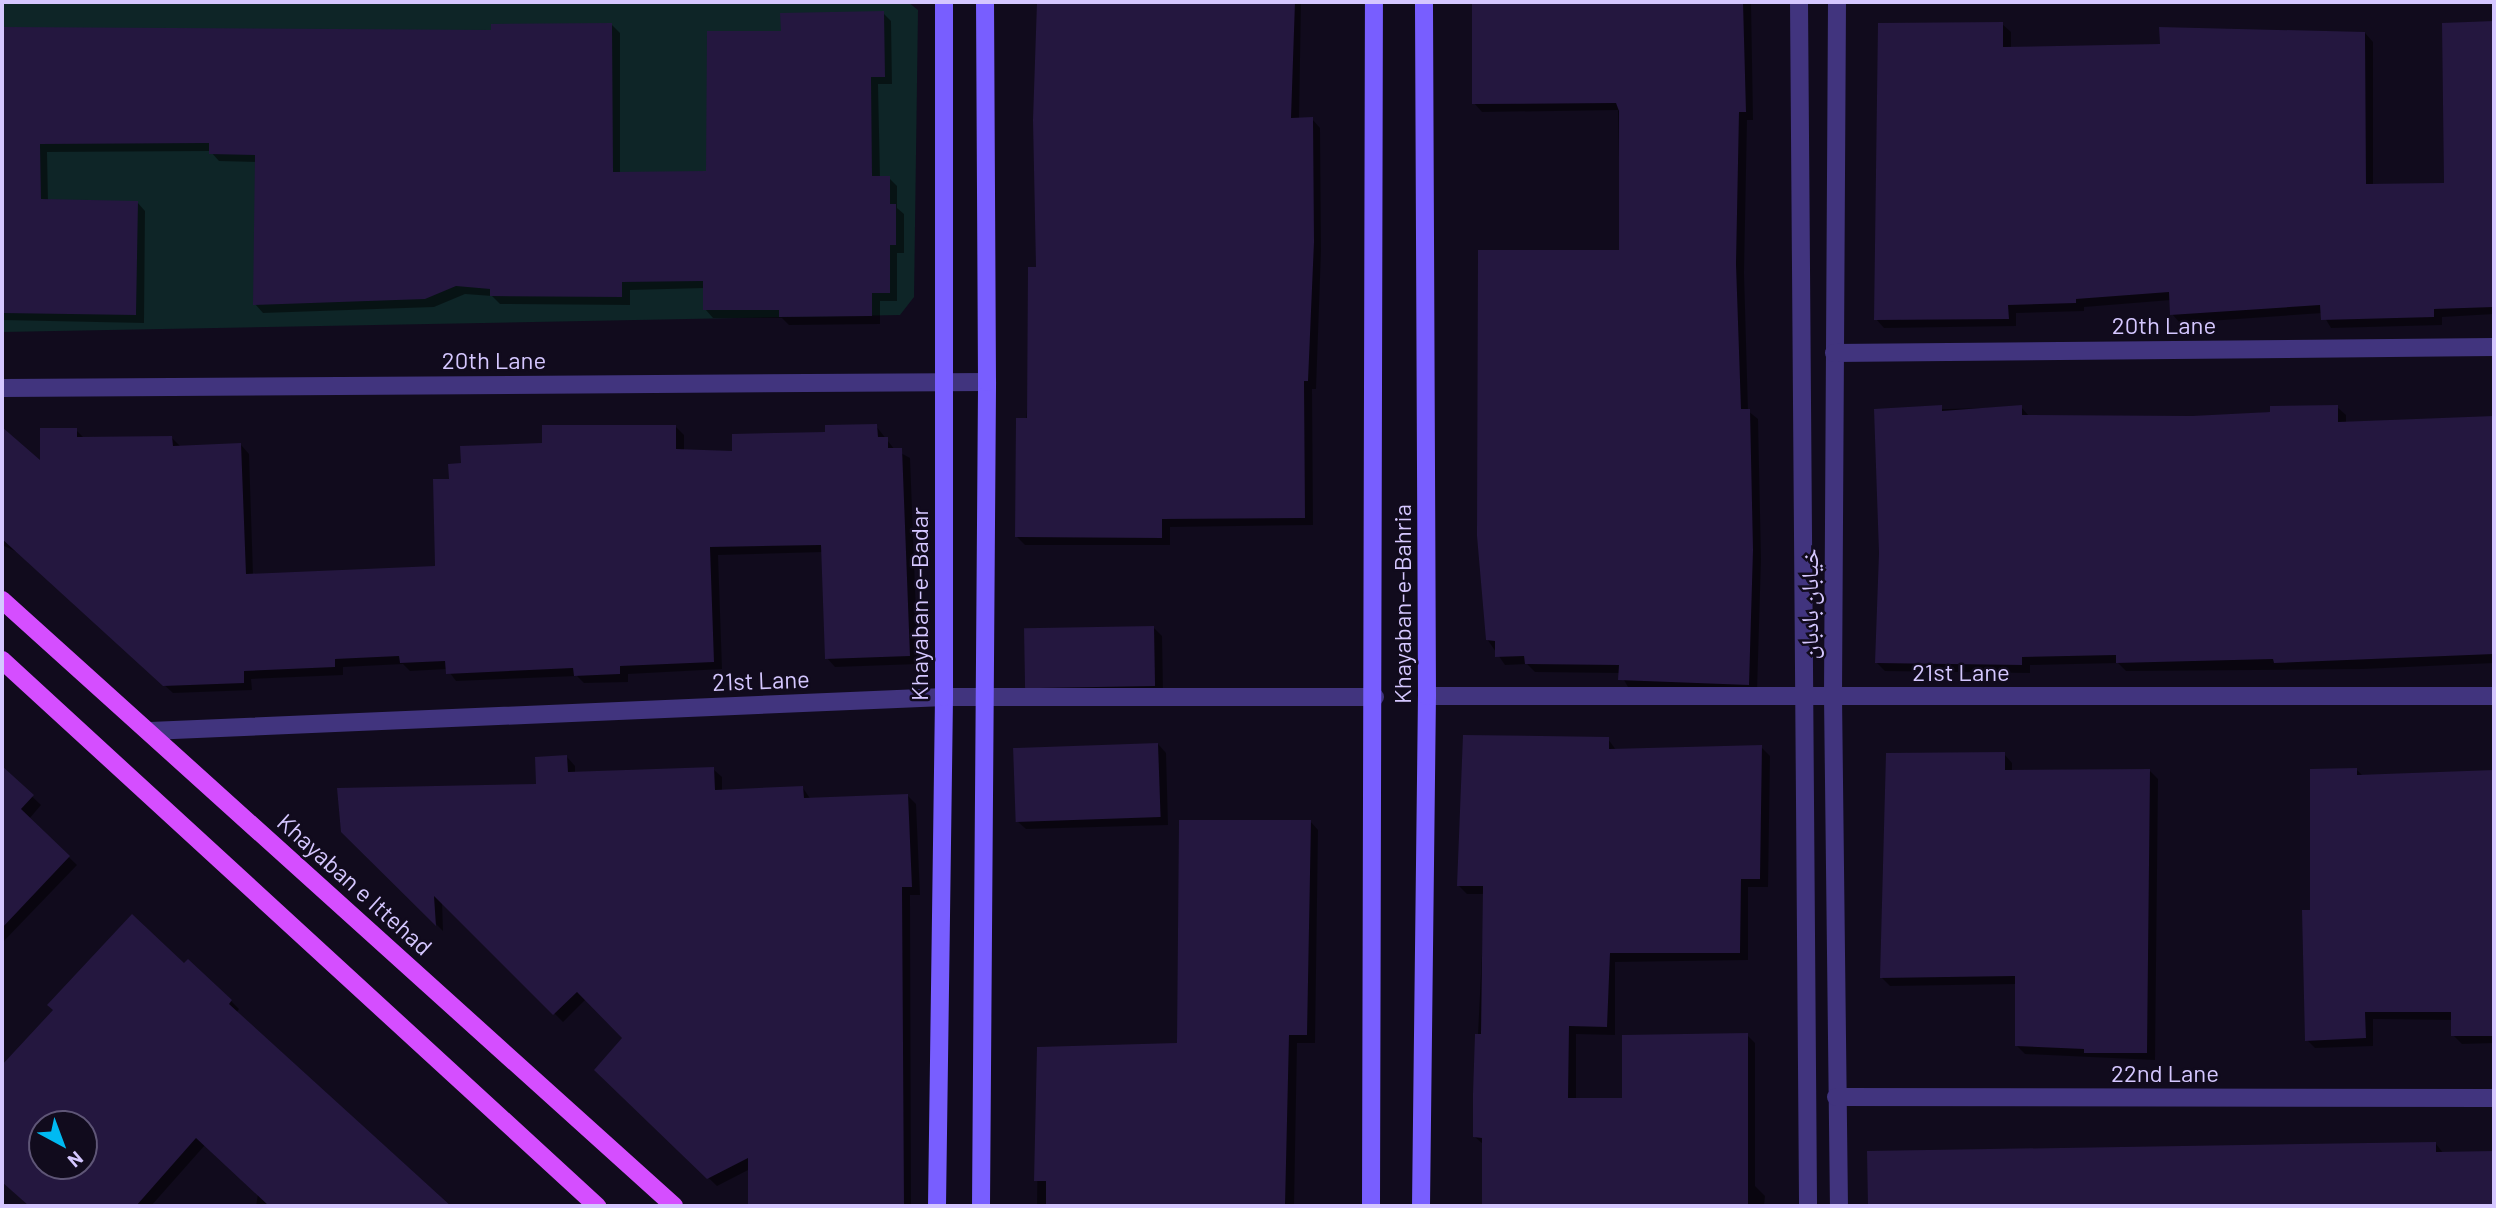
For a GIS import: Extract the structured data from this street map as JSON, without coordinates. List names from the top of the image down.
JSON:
{
  "streets": {
    "main road": ["Khayaban-e-Badar", "Khayaban-e-Bahria", "Khayaban e Ittehad"],
    "street": [
      "20th Lane",
      "خیابان بادبان",
      "21st Lane",
      "22nd Lane"
    ]
  },
  "crossings": [
    ["20th Lane", "Khayaban-e-Badar"],
    ["20th Lane", "خیابان بادبان"],
    ["Khayaban-e-Badar", "21st Lane"],
    ["Khayaban-e-Bahria", "21st Lane"],
    ["خیابان بادبان", "21st Lane"],
    ["خیابان بادبان", "22nd Lane"],
    ["21st Lane", "Khayaban e Ittehad"]
  ],
  "north": "bottom right"
}
